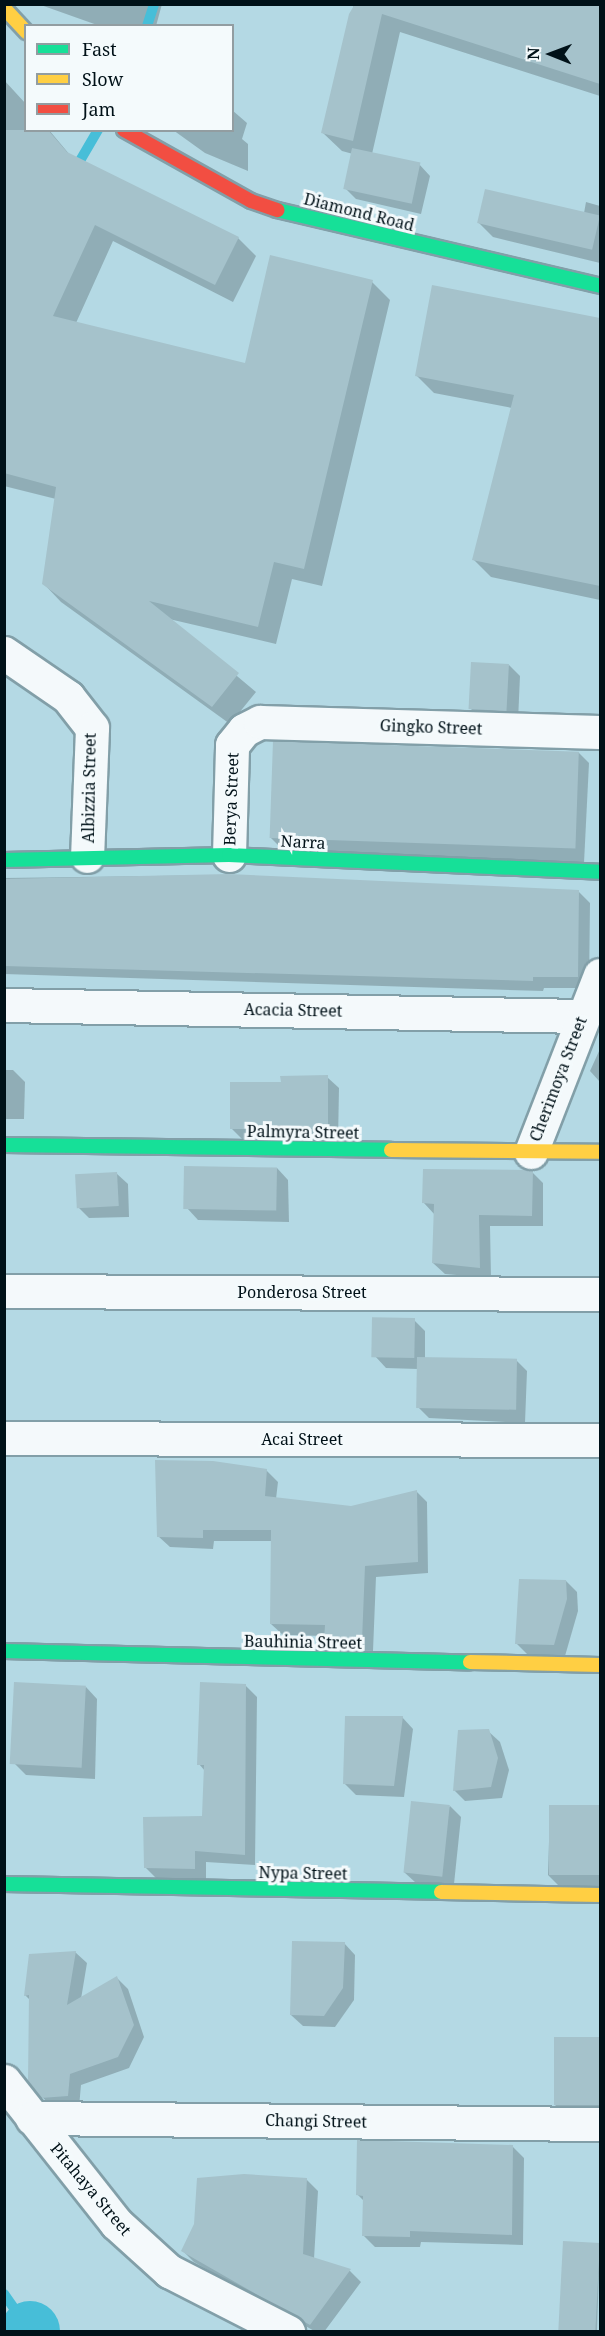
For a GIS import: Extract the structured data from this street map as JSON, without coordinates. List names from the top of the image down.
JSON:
{
  "streets": {
    "street": [
      "Diamond Road",
      "Gingko Street",
      "Albizzia Street",
      "Berya Street",
      "Narra",
      "Acacia Street",
      "Cherimoya Street",
      "Palmyra Street",
      "Ponderosa Street",
      "Acai Street",
      "Bauhinia Street",
      "Nypa Street",
      "Changi Street",
      "Pitahaya Street"
    ]
  },
  "crossings": [
    ["Gingko Street", "Berya Street"],
    ["Albizzia Street", "Narra"],
    ["Berya Street", "Narra"],
    ["Acacia Street", "Cherimoya Street"],
    ["Cherimoya Street", "Palmyra Street"],
    ["Changi Street", "Pitahaya Street"]
  ],
  "legend": ["Fast", "Slow", "Jam"],
  "north": "left"
}
